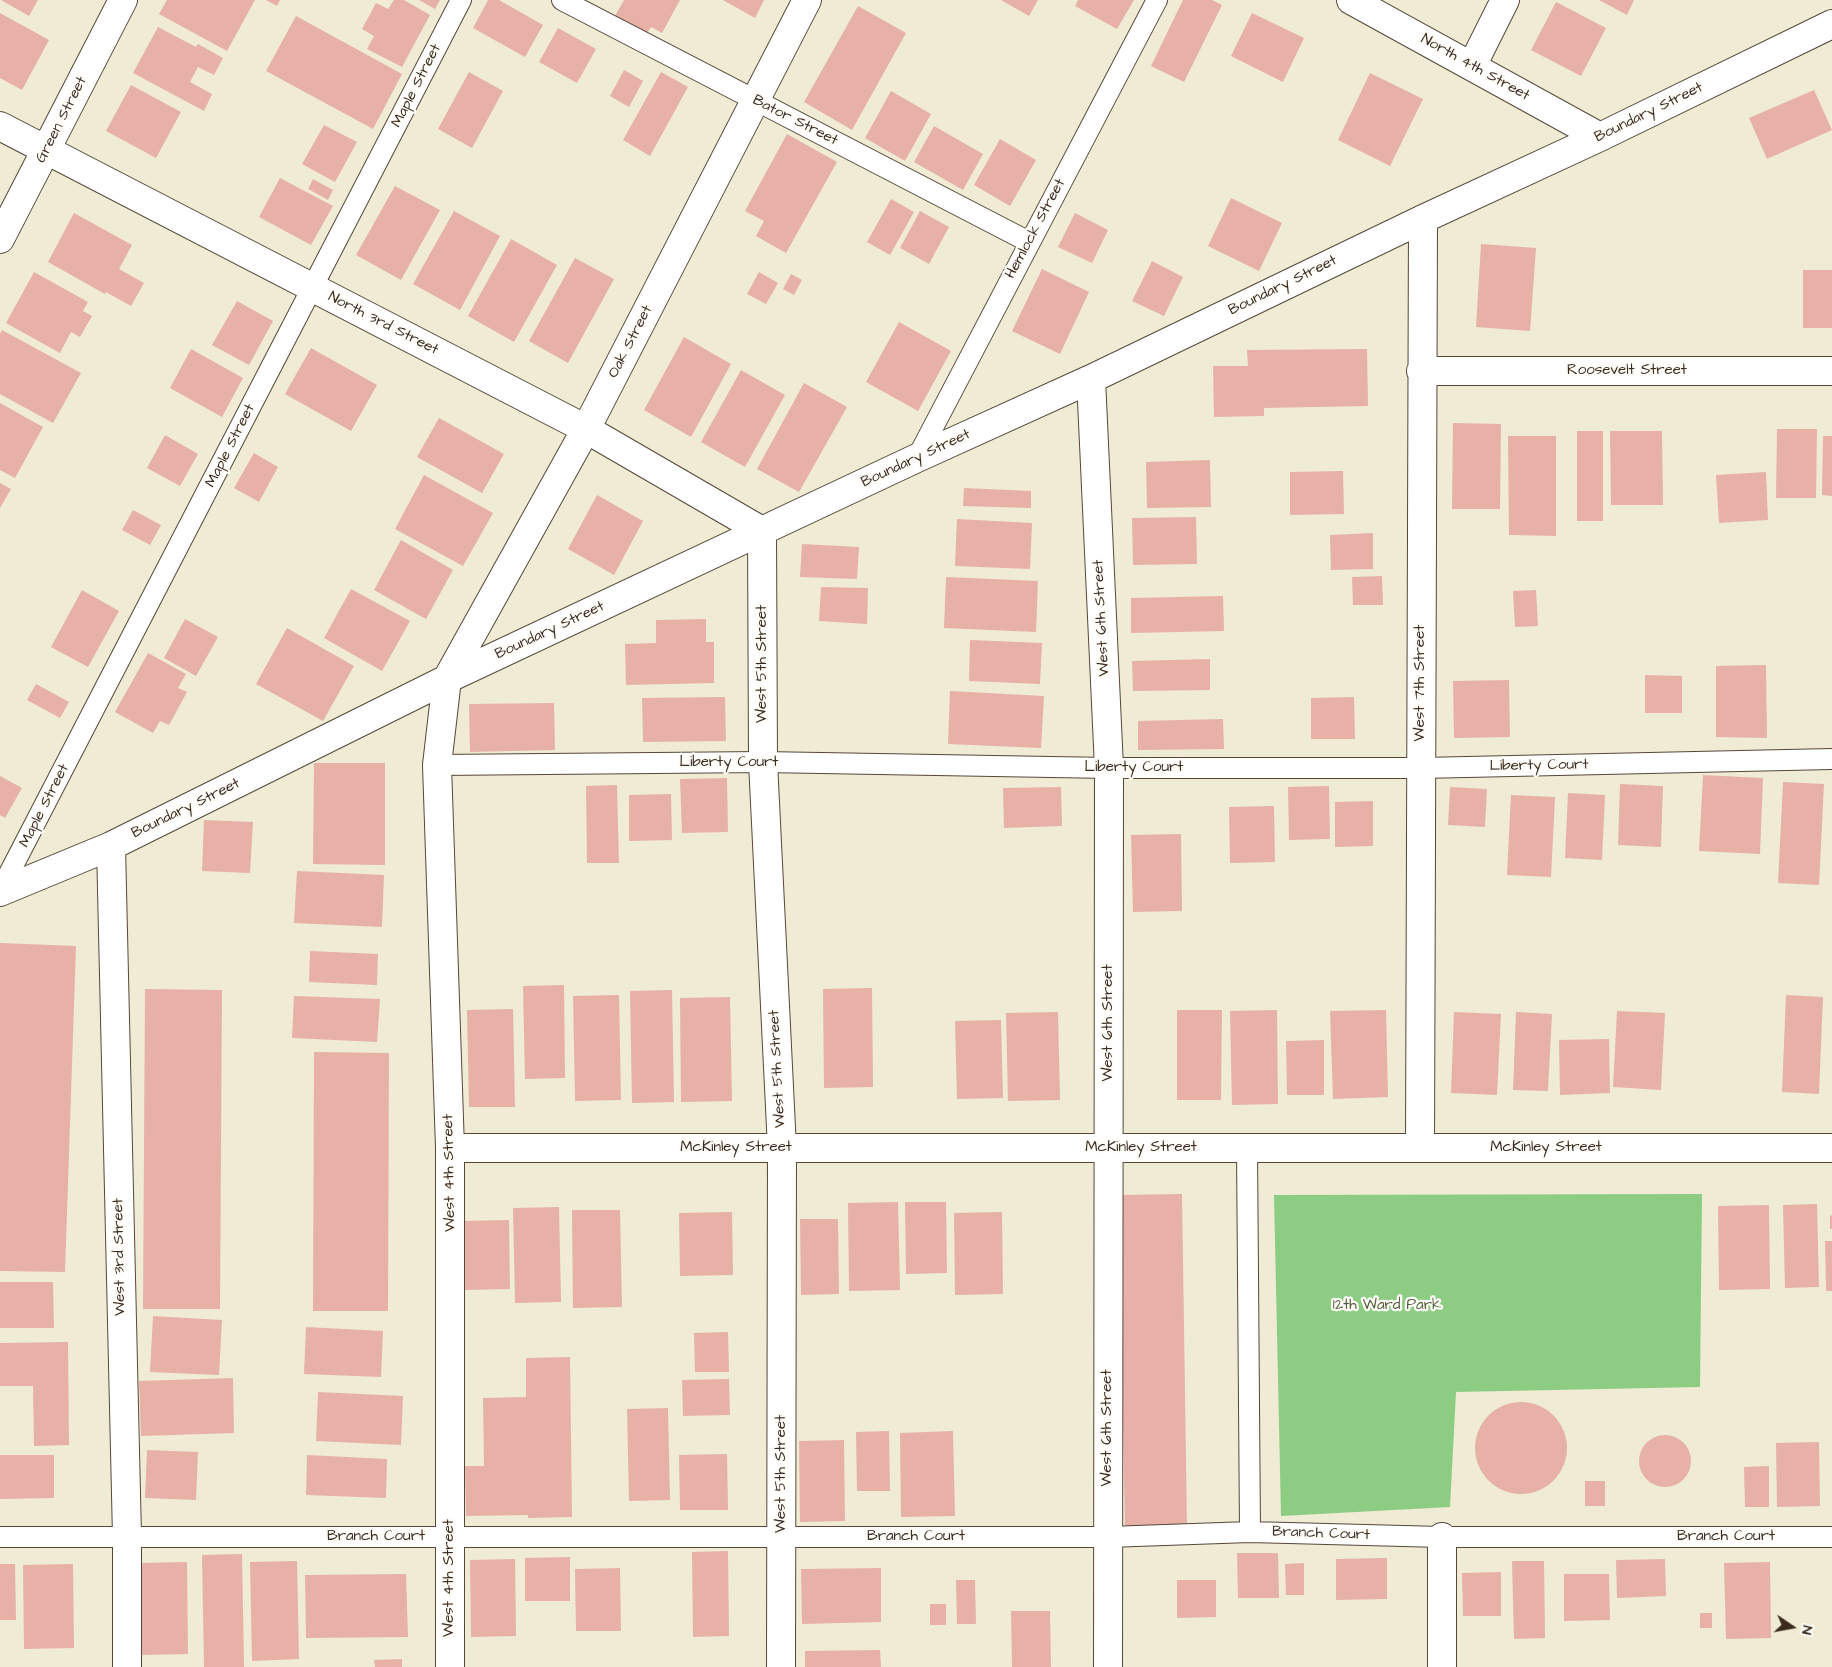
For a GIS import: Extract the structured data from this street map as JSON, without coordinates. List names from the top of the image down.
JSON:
{
  "streets": {
    "street": [
      "North 4th Street",
      "Boundary Street",
      "Green Street",
      "North 3rd Street",
      "Oak Street",
      "Roosevelt Street",
      "West 6th Street",
      "West 5th Street",
      "West 7th Street",
      "McKinley Street",
      "West 4th Street",
      "West 3rd Street"
    ],
    "lane": [
      "Maple Street",
      "Bator Street",
      "Hemlock Street",
      "Liberty Court",
      "Branch Court"
    ]
  },
  "crossings": [
    ["North 4th Street", "Boundary Street"],
    ["Maple Street", "Boundary Street"],
    ["Maple Street", "North 3rd Street"],
    ["Boundary Street", "Hemlock Street"],
    ["Boundary Street", "North 3rd Street"],
    ["Boundary Street", "Oak Street"],
    ["Boundary Street", "West 6th Street"],
    ["Boundary Street", "West 5th Street"],
    ["Boundary Street", "West 7th Street"],
    ["Boundary Street", "West 4th Street"],
    ["Boundary Street", "West 3rd Street"],
    ["Green Street", "North 3rd Street"],
    ["Bator Street", "Hemlock Street"],
    ["Bator Street", "Oak Street"],
    ["North 3rd Street", "Oak Street"],
    ["North 3rd Street", "West 5th Street"],
    ["Oak Street", "West 4th Street"],
    ["Roosevelt Street", "West 7th Street"],
    ["West 6th Street", "Liberty Court"],
    ["West 6th Street", "McKinley Street"],
    ["West 6th Street", "Branch Court"],
    ["West 5th Street", "Liberty Court"],
    ["West 5th Street", "McKinley Street"],
    ["West 5th Street", "Branch Court"],
    ["West 7th Street", "Liberty Court"],
    ["West 7th Street", "McKinley Street"],
    ["Liberty Court", "West 4th Street"],
    ["McKinley Street", "West 4th Street"],
    ["West 4th Street", "Branch Court"],
    ["West 3rd Street", "Branch Court"]
  ],
  "parks": ["12th Ward Park"],
  "north": "right"
}
